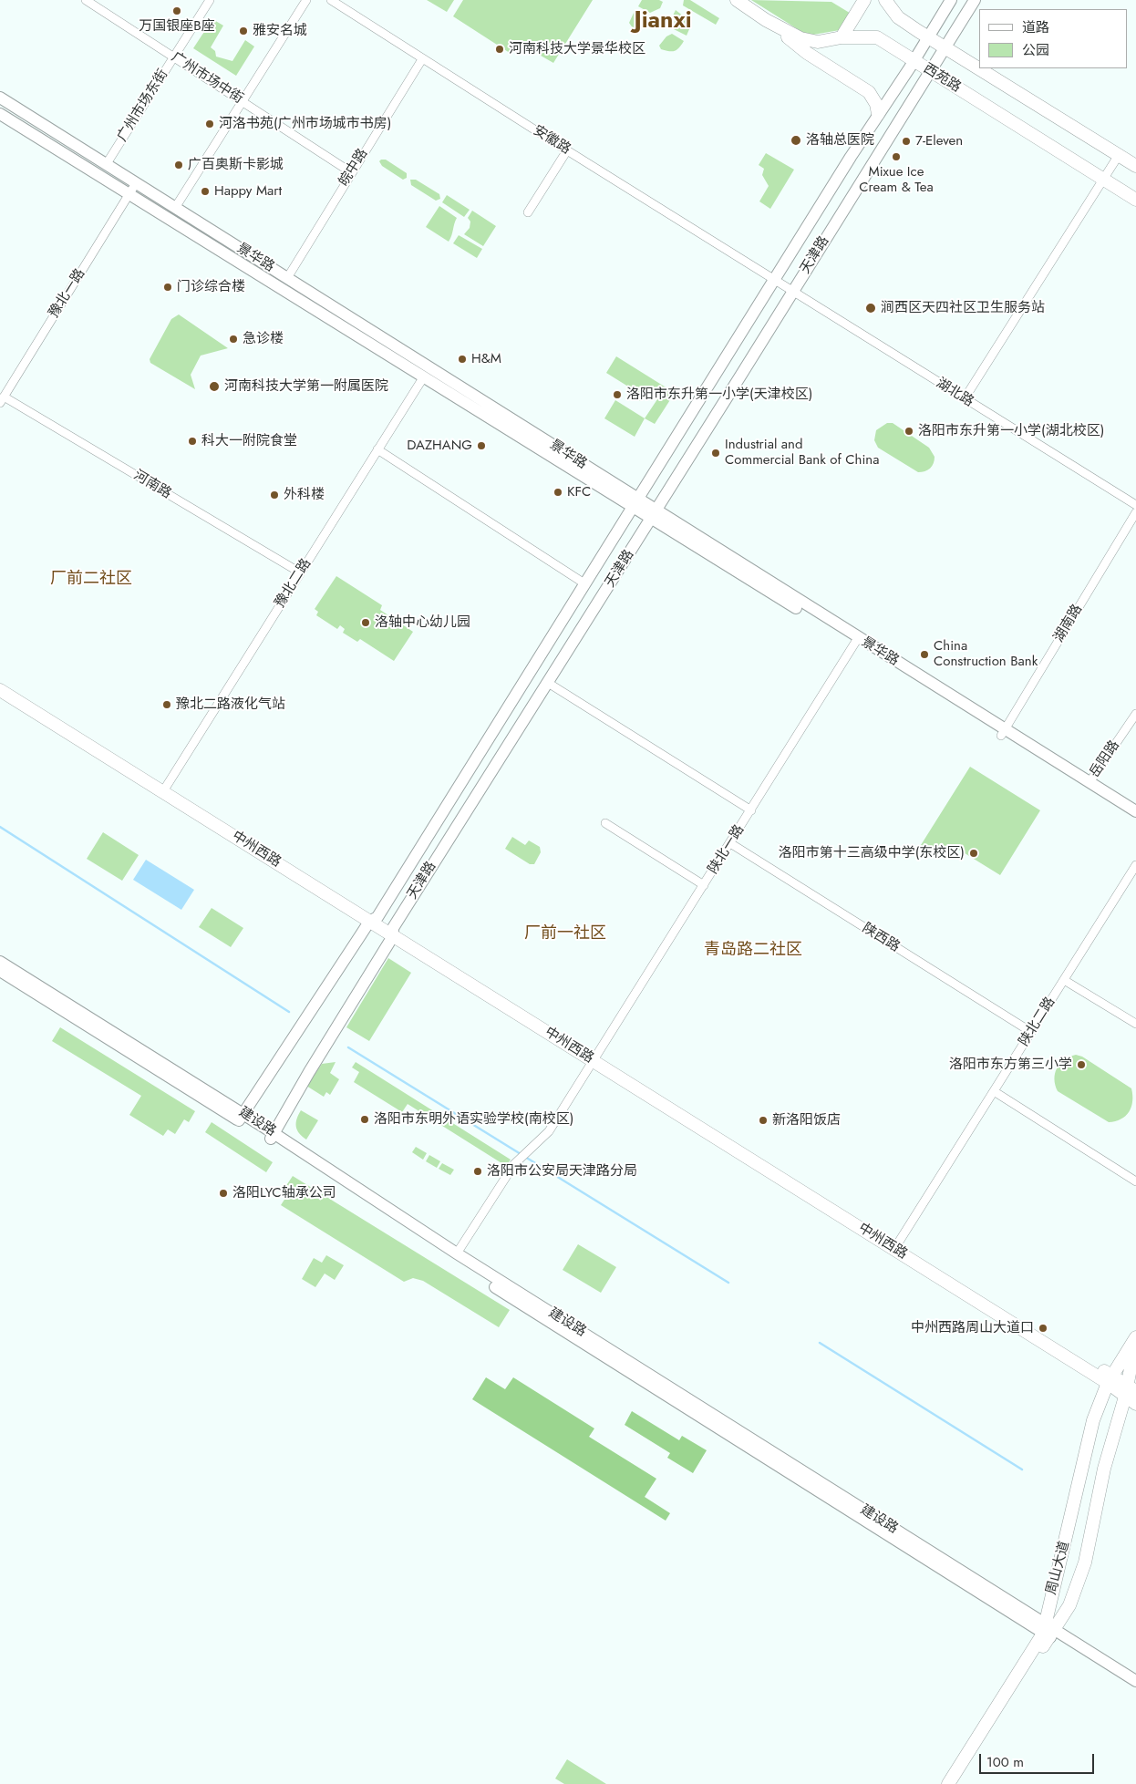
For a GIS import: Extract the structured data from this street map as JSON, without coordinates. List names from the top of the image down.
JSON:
{
  "streets": {
    "main road": [
      "西苑路",
      "天津路",
      "景华路",
      "中州西路",
      "建设路",
      "周山大道"
    ],
    "street": [
      "广州市场中街",
      "广州市场东街",
      "安徽路",
      "皖中路",
      "豫北一路",
      "湖北路",
      "河南路",
      "豫北二路",
      "湖南路",
      "岳阳路",
      "陕北一路",
      "陕西路",
      "陕北二路"
    ]
  },
  "crossings": [
    ["广州市场中街", "广州市场东街"],
    ["广州市场中街", "皖中路"],
    ["西苑路", "天津路"],
    ["广州市场东街", "景华路"],
    ["安徽路", "皖中路"],
    ["安徽路", "天津路"],
    ["安徽路", "湖北路"],
    ["皖中路", "景华路"],
    ["天津路", "景华路"],
    ["天津路", "湖北路"],
    ["天津路", "中州西路"],
    ["天津路", "建设路"],
    ["景华路", "豫北一路"],
    ["景华路", "豫北二路"],
    ["景华路", "湖南路"],
    ["景华路", "岳阳路"],
    ["景华路", "陕北一路"],
    ["豫北一路", "河南路"],
    ["河南路", "豫北二路"],
    ["豫北二路", "中州西路"],
    ["中州西路", "陕北一路"],
    ["中州西路", "陕北二路"],
    ["中州西路", "周山大道"],
    ["陕北一路", "陕西路"],
    ["陕北一路", "建设路"],
    ["陕西路", "陕北二路"],
    ["建设路", "周山大道"]
  ],
  "districts": [
    "Jianxi",
    "厂前二社区",
    "厂前一社区",
    "青岛路二社区"
  ],
  "places": [
    "万国银座B座",
    "雅安名城",
    "河南科技大学景华校区",
    "河洛书苑(广州市场城市书房)",
    "洛轴总医院",
    "7-Eleven",
    "Mixue Ice Cream & Tea",
    "广百奥斯卡影城",
    "Happy Mart",
    "门诊综合楼",
    "涧西区天四社区卫生服务站",
    "急诊楼",
    "H&M",
    "河南科技大学第一附属医院",
    "洛阳市东升第一小学(天津校区)",
    "洛阳市东升第一小学(湖北校区)",
    "科大一附院食堂",
    "DAZHANG",
    "Industrial and Commercial Bank of China",
    "KFC",
    "外科楼",
    "洛轴中心幼儿园",
    "China Construction Bank",
    "豫北二路液化气站",
    "洛阳市第十三高级中学(东校区)",
    "洛阳市东方第三小学",
    "洛阳市东明外语实验学校(南校区)",
    "新洛阳饭店",
    "洛阳市公安局天津路分局",
    "洛阳LYC轴承公司",
    "中州西路周山大道口"
  ],
  "legend": ["道路", "公园"],
  "scale_bar": "100 m"
}
